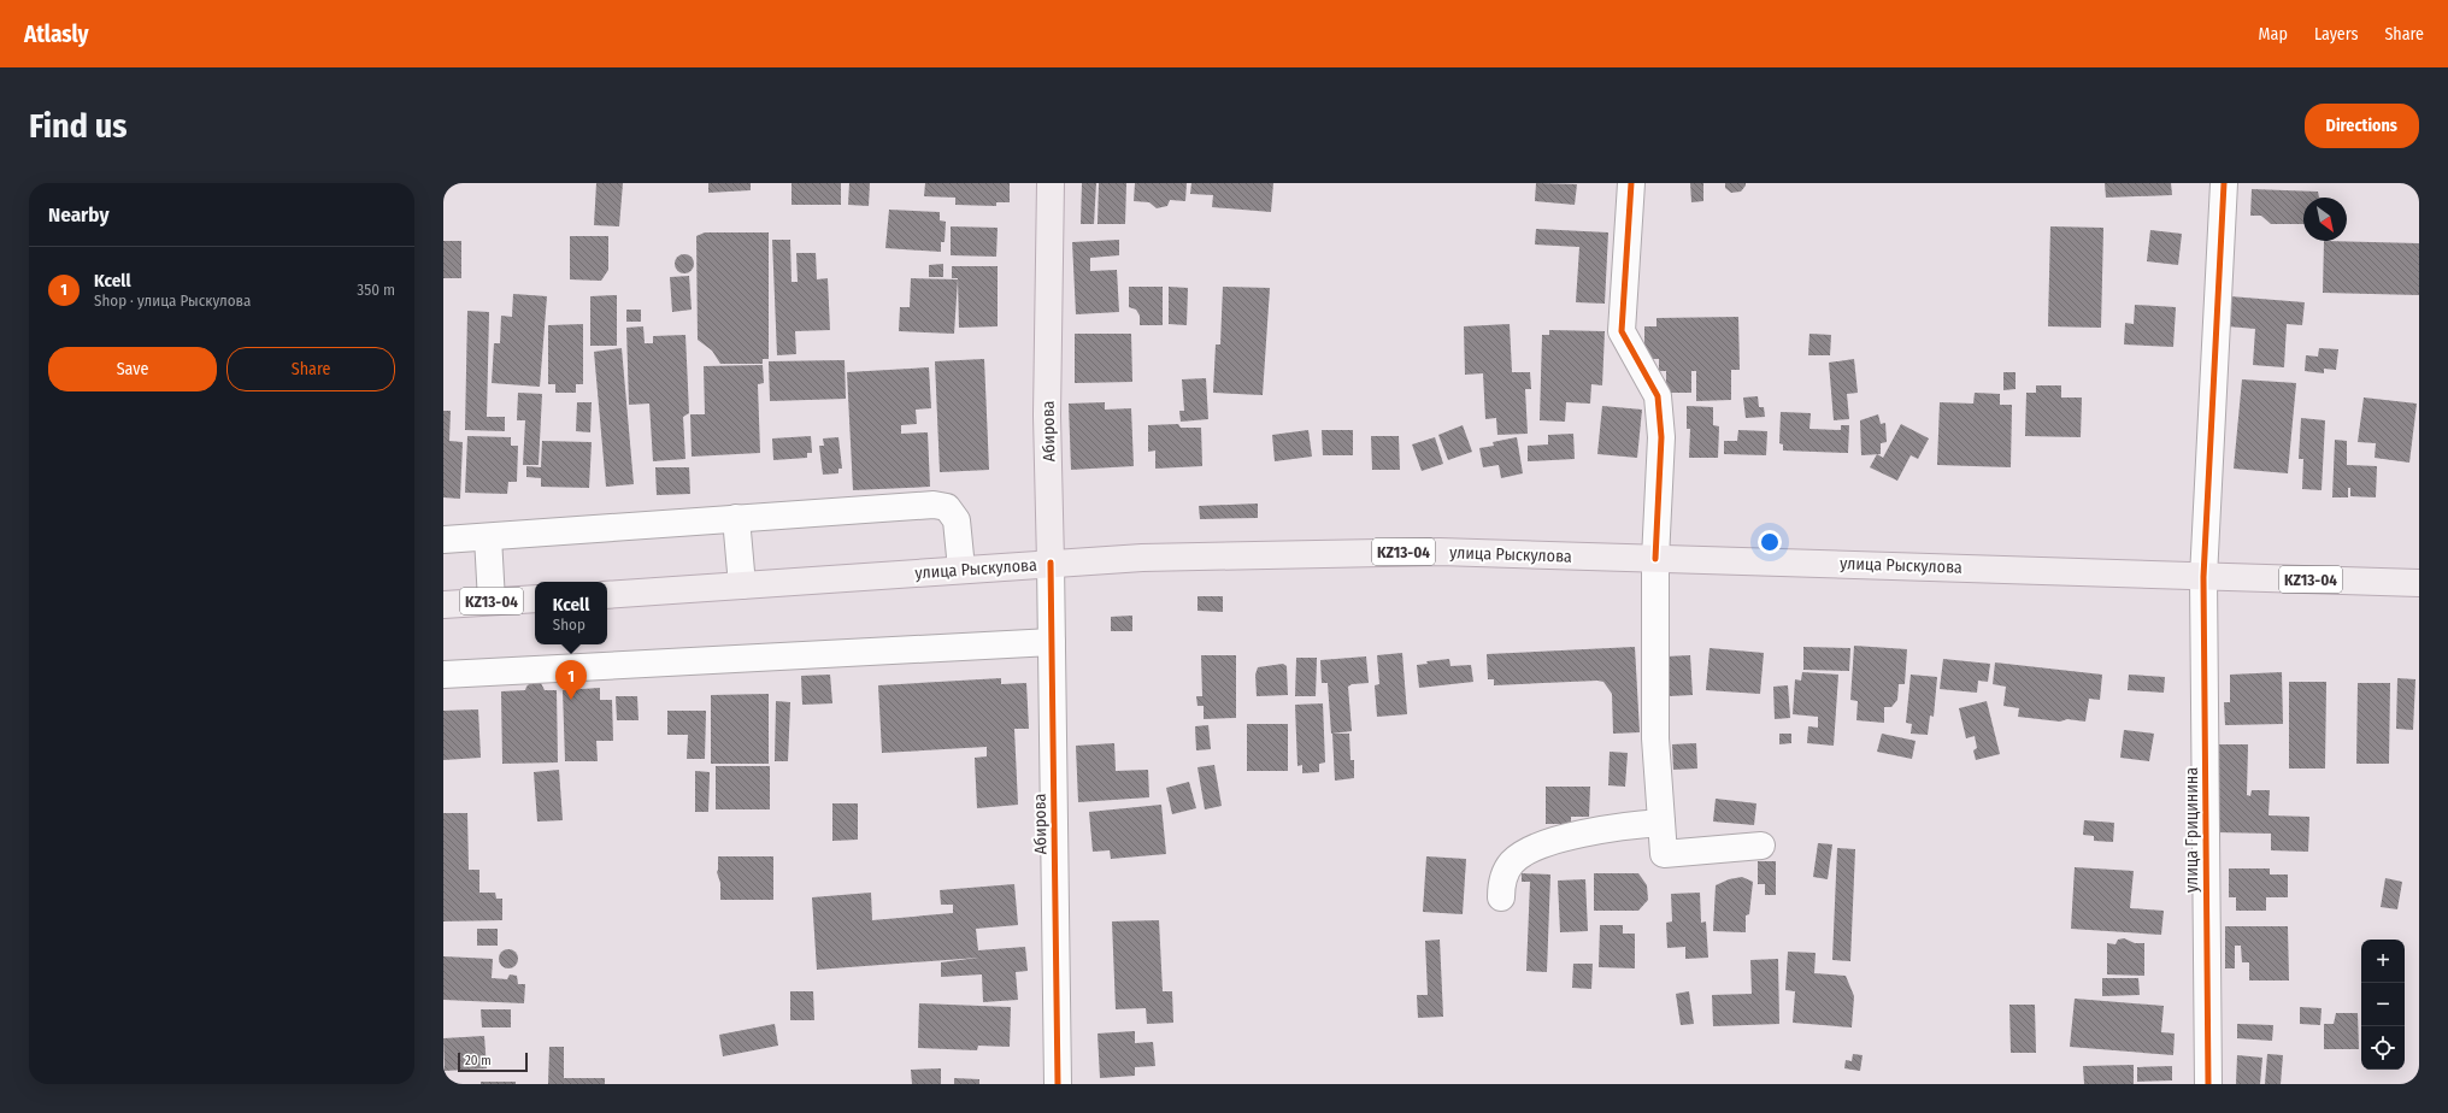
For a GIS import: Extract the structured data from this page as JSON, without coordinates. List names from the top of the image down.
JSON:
{
  "streets": {
    "main road": ["Абирова", "KZ13-04", "улица Рыскулова"],
    "street": ["улица Грицинина"]
  },
  "crossings": [
    ["Абирова", "улица Рыскулова"],
    ["улица Рыскулова", "улица Грицинина"]
  ],
  "scale_bar": "20 m",
  "north": "bottom right",
  "page": {
    "header": "Atlasly",
    "nav": ["Map", "Layers", "Share"],
    "buttons": [
      "Directions",
      ["Save", "Share"]
    ],
    "title": "Find us",
    "heading": "Nearby",
    "list": [
      {
        "mark": "1",
        "name": "Kcell",
        "note": "Shop · улица Рыскулова",
        "value": "350 m"
      }
    ],
    "popup": ["Kcell", "Shop"],
    "pins": "1",
    "map_buttons": ["+", "−"],
    "scale": "20 m"
  }
}
